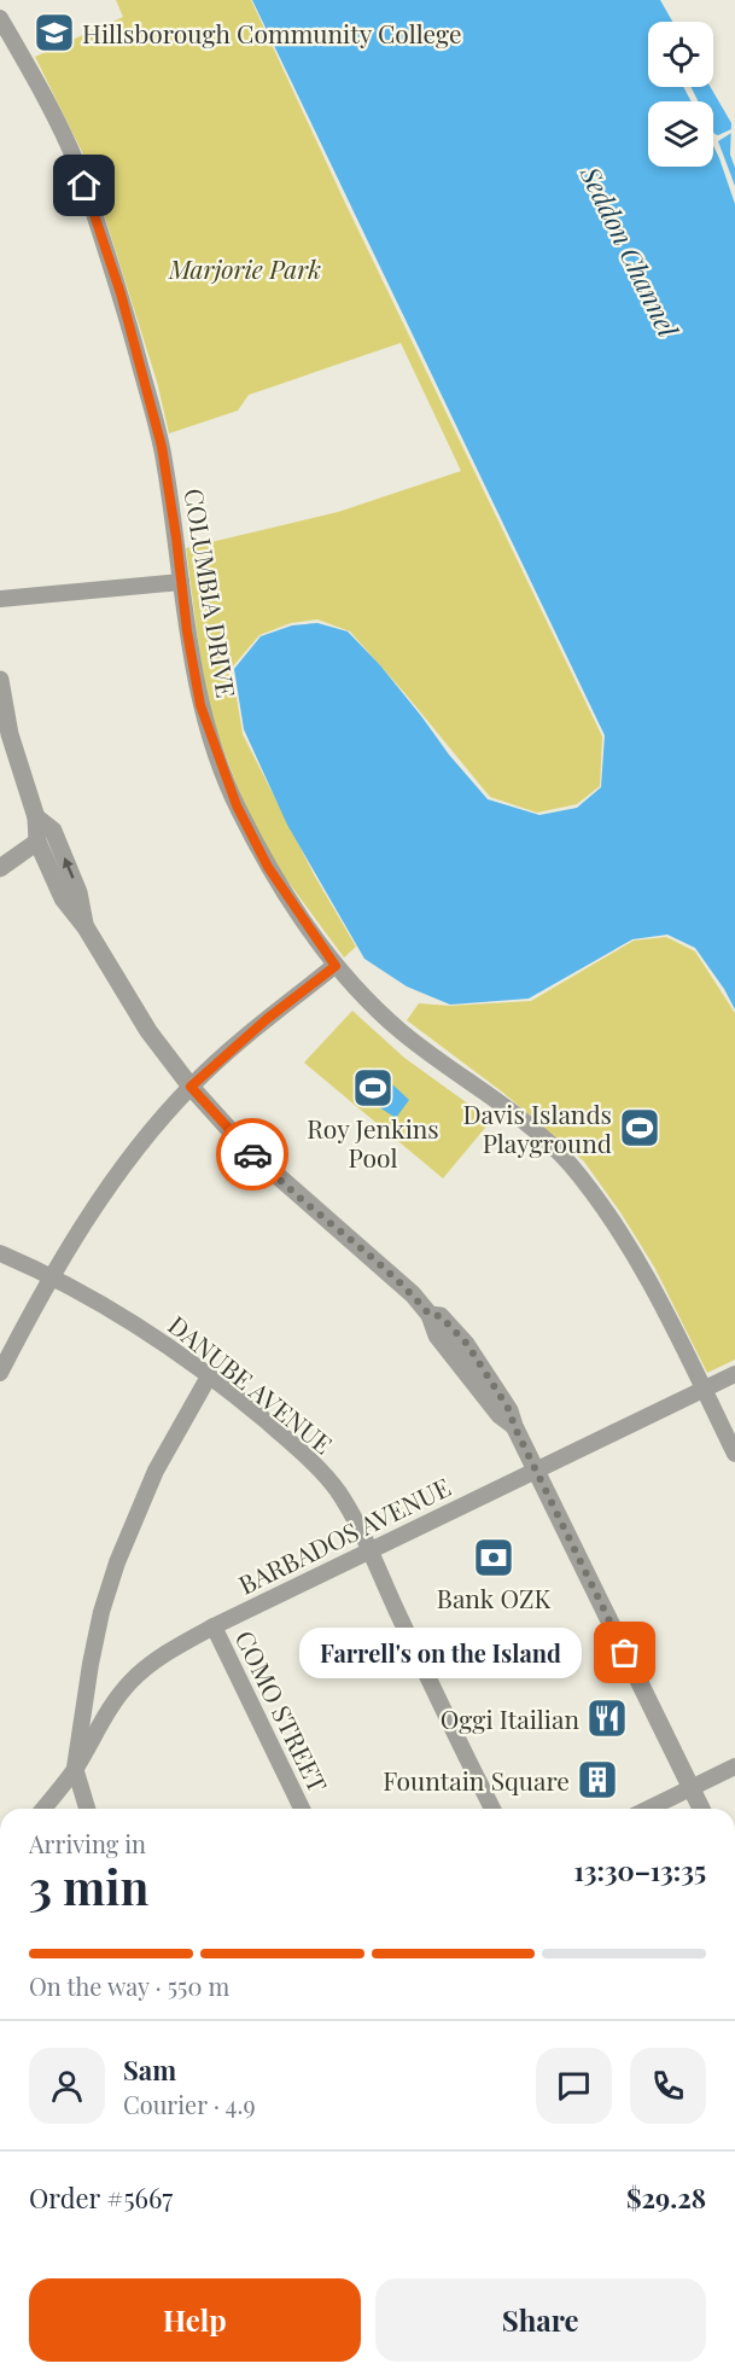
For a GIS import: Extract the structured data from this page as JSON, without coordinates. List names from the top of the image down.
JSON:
{
  "streets": {
    "street": [
      "COLUMBIA DRIVE",
      "DANUBE AVENUE",
      "BARBADOS AVENUE",
      "COMO STREET"
    ]
  },
  "crossings": [
    ["COLUMBIA DRIVE", "BARBADOS AVENUE"],
    ["DANUBE AVENUE", "BARBADOS AVENUE"],
    ["BARBADOS AVENUE", "COMO STREET"]
  ],
  "water": ["Seddon Channel"],
  "parks": ["Marjorie Park"],
  "places": {
    "school or university": ["Hillsborough Community College"],
    "sports": ["Roy Jenkins Pool", "Davis Islands Playground"],
    "bank": ["Bank OZK"],
    "other": ["Farrell's on the Island"],
    "restaurant": ["Oggi Itailian"],
    "building": ["Fountain Square"]
  },
  "page": {
    "bubble": "Farrell's on the Island",
    "heading": ["3 min", "Arriving in", "13:30–13:35"],
    "panel": [
      "Sam",
      "Courier · 4.9",
      "Order #5667",
      "$29.28"
    ],
    "bar": "On the way · 550 m",
    "buttons": ["Help", "Share"]
  }
}
